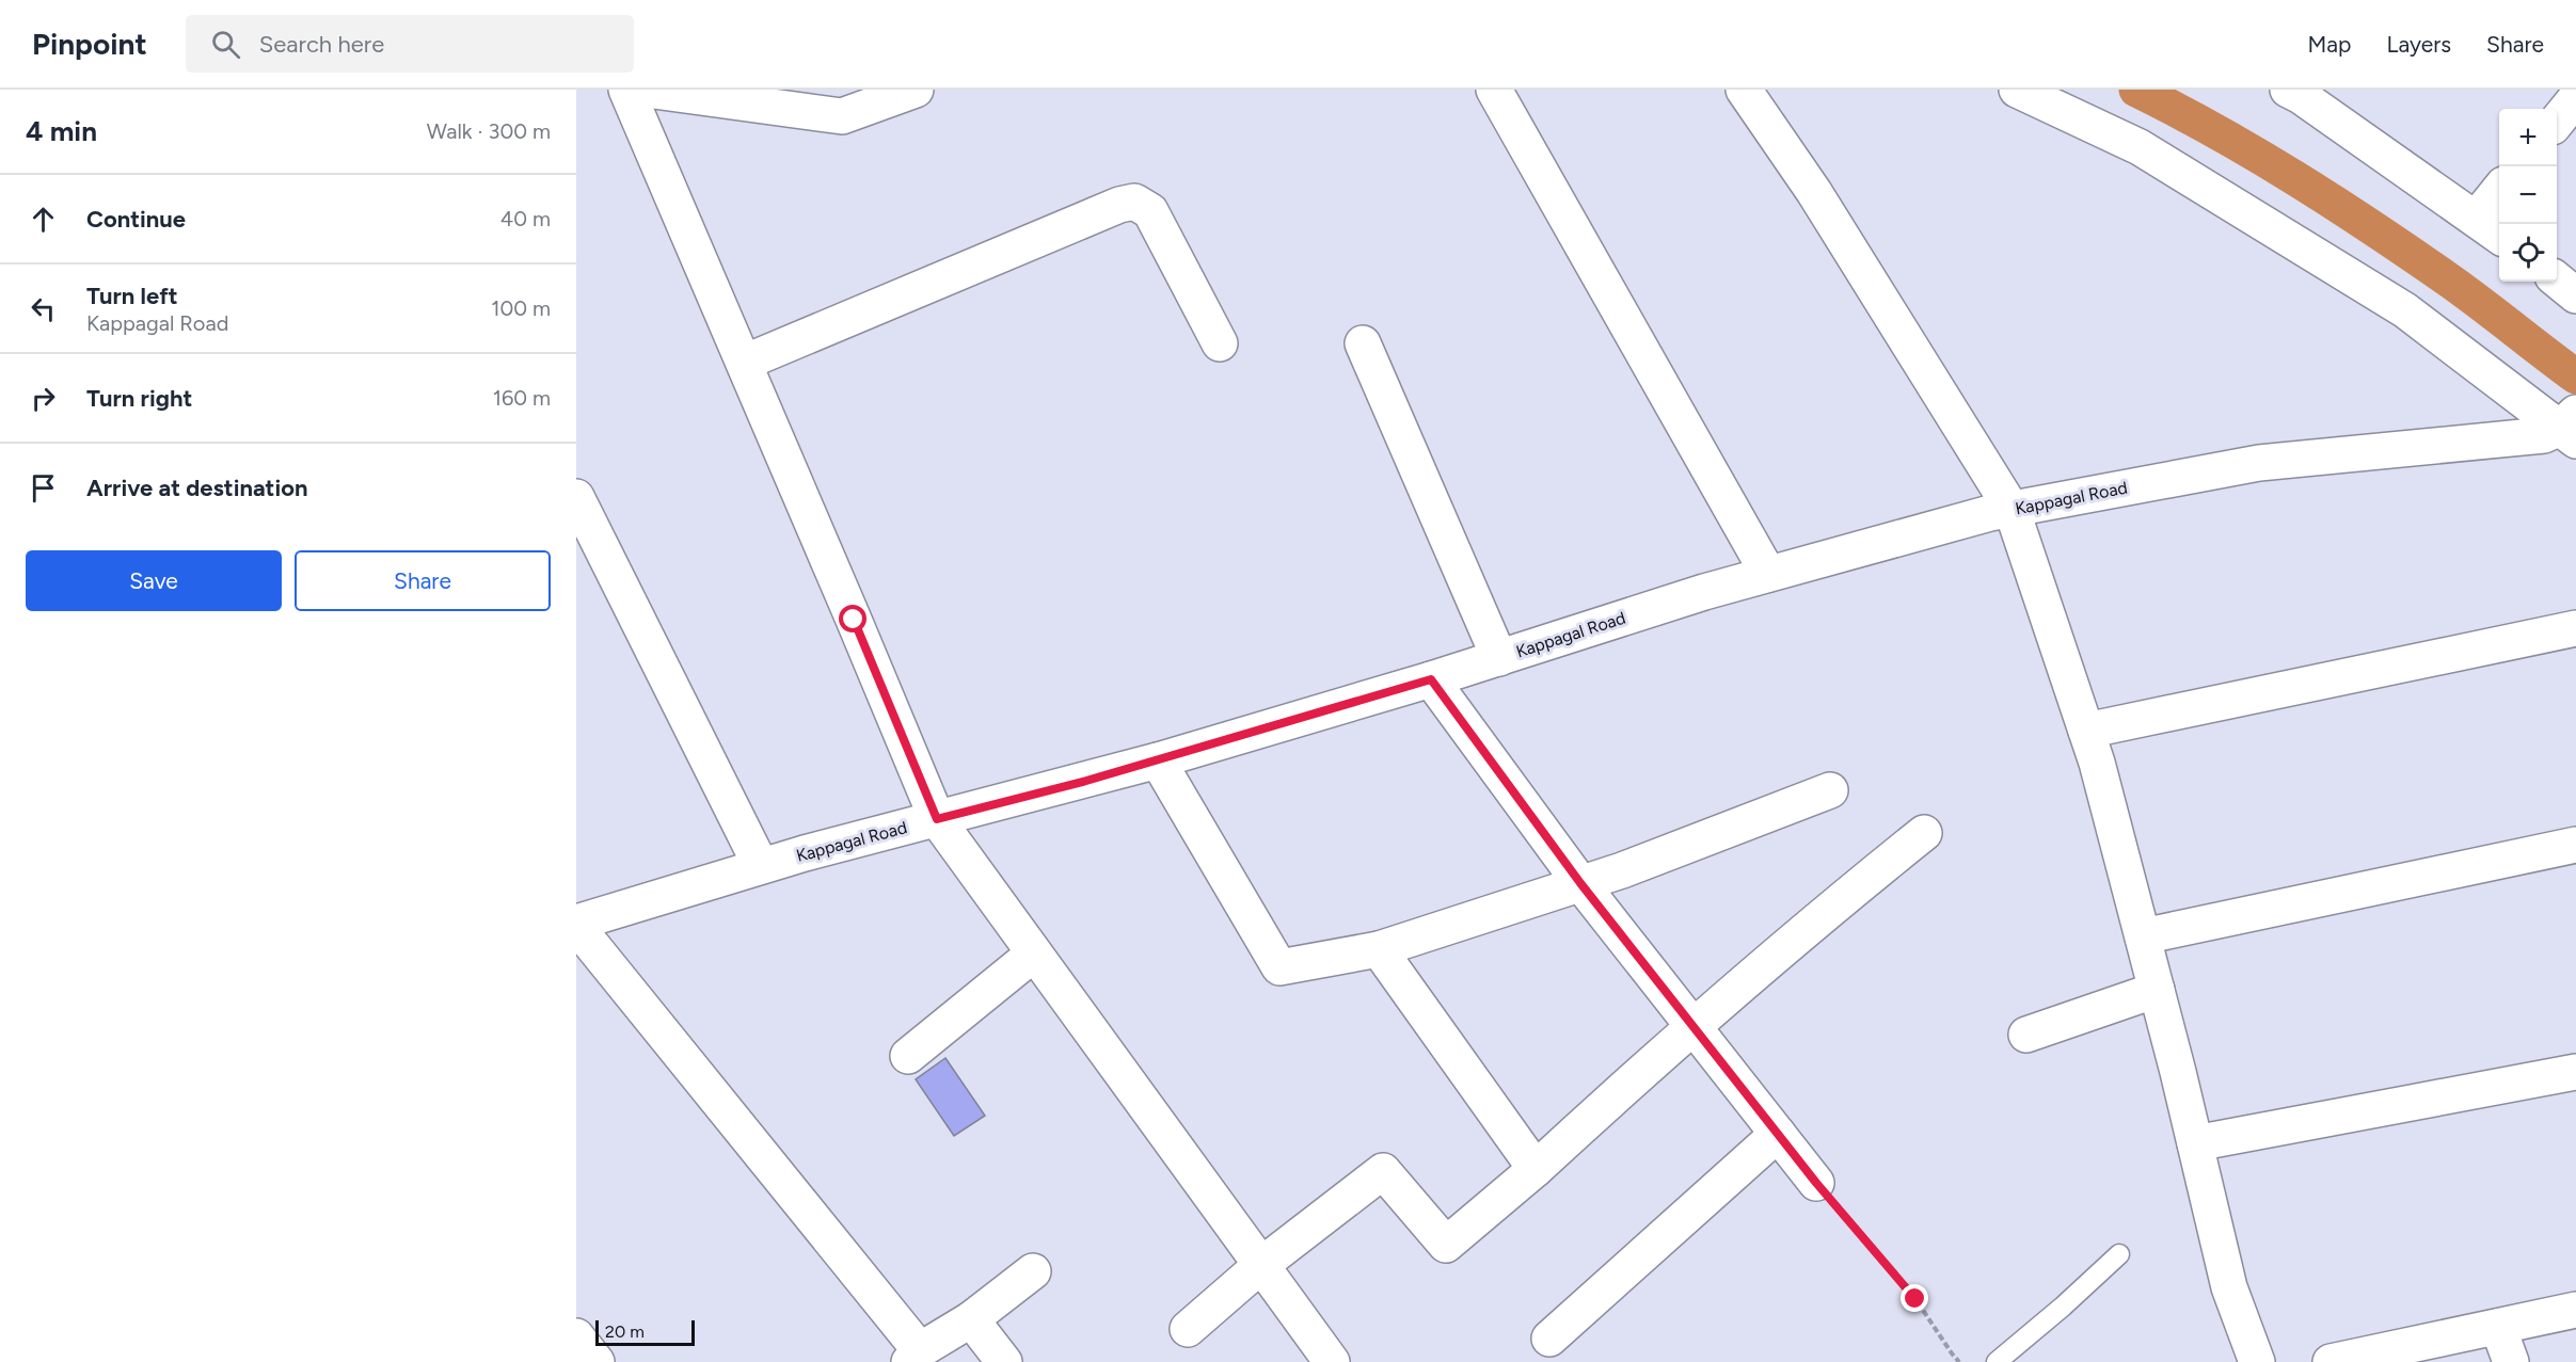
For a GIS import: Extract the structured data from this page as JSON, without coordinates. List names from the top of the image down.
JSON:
{
  "streets": {
    "street": ["Kappagal Road"]
  },
  "scale_bar": "20 m",
  "page": {
    "header": "Pinpoint",
    "search": "Search here",
    "nav": ["Map", "Layers", "Share"],
    "heading": ["4 min", "Walk · 300 m"],
    "map_buttons": ["+", "−"],
    "list": [
      ["Continue", "40 m"],
      ["Turn left", "Kappagal Road", "100 m"],
      ["Turn right", "160 m"],
      "Arrive at destination"
    ],
    "buttons": ["Save", "Share"],
    "scale": "20 m"
  }
}
